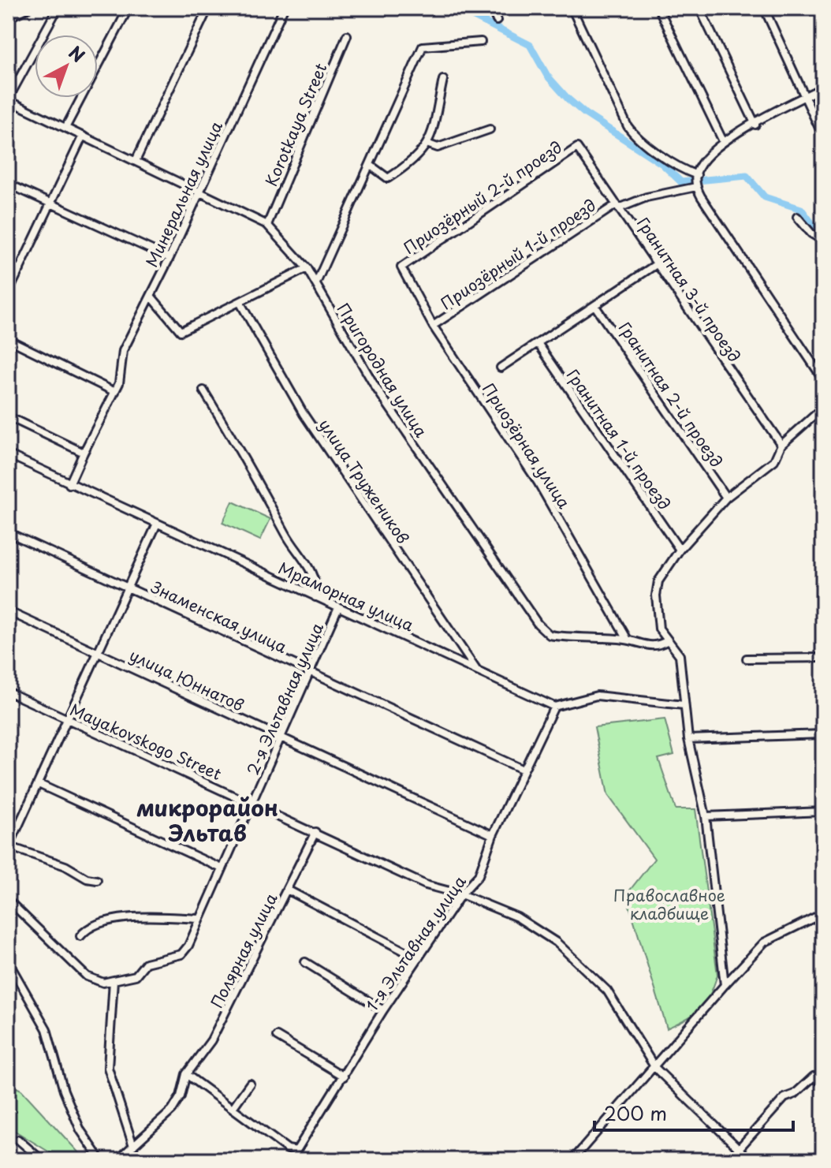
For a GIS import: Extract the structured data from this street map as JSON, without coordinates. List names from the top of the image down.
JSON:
{
  "streets": {
    "street": [
      "Korotkaya Street",
      "Минеральная улица",
      "Приозёрный 2-й проезд",
      "Приозёрный 1-й проезд",
      "Гранитная 3-й проезд",
      "Пригородная улица",
      "Гранитная 2-й проезд",
      "Гранитная 1-й проезд",
      "Приозёрная улица",
      "улица Тружеников",
      "Мраморная улица",
      "Знаменская улица",
      "улица Юннатов",
      "2-я Эльтавная улица",
      "Mayakovskogo Street",
      "1-я Эльтавная улица",
      "Полярная улица"
    ]
  },
  "crossings": [
    ["Korotkaya Street", "Пригородная улица"],
    ["Минеральная улица", "Пригородная улица"],
    ["Минеральная улица", "Мраморная улица"],
    ["Приозёрный 2-й проезд", "Гранитная 3-й проезд"],
    ["Приозёрный 2-й проезд", "Приозёрная улица"],
    ["Приозёрный 1-й проезд", "Гранитная 3-й проезд"],
    ["Приозёрный 1-й проезд", "Приозёрная улица"],
    ["Пригородная улица", "Приозёрная улица"],
    ["улица Тружеников", "Мраморная улица"],
    ["Мраморная улица", "2-я Эльтавная улица"],
    ["Мраморная улица", "1-я Эльтавная улица"],
    ["Знаменская улица", "2-я Эльтавная улица"],
    ["Знаменская улица", "1-я Эльтавная улица"],
    ["улица Юннатов", "2-я Эльтавная улица"],
    ["улица Юннатов", "1-я Эльтавная улица"],
    ["2-я Эльтавная улица", "Mayakovskogo Street"],
    ["Mayakovskogo Street", "1-я Эльтавная улица"],
    ["Mayakovskogo Street", "Полярная улица"]
  ],
  "districts": ["микрорайон Эльтав"],
  "parks": ["Православное кладбище"],
  "scale_bar": "200 m",
  "north": "top right"
}
